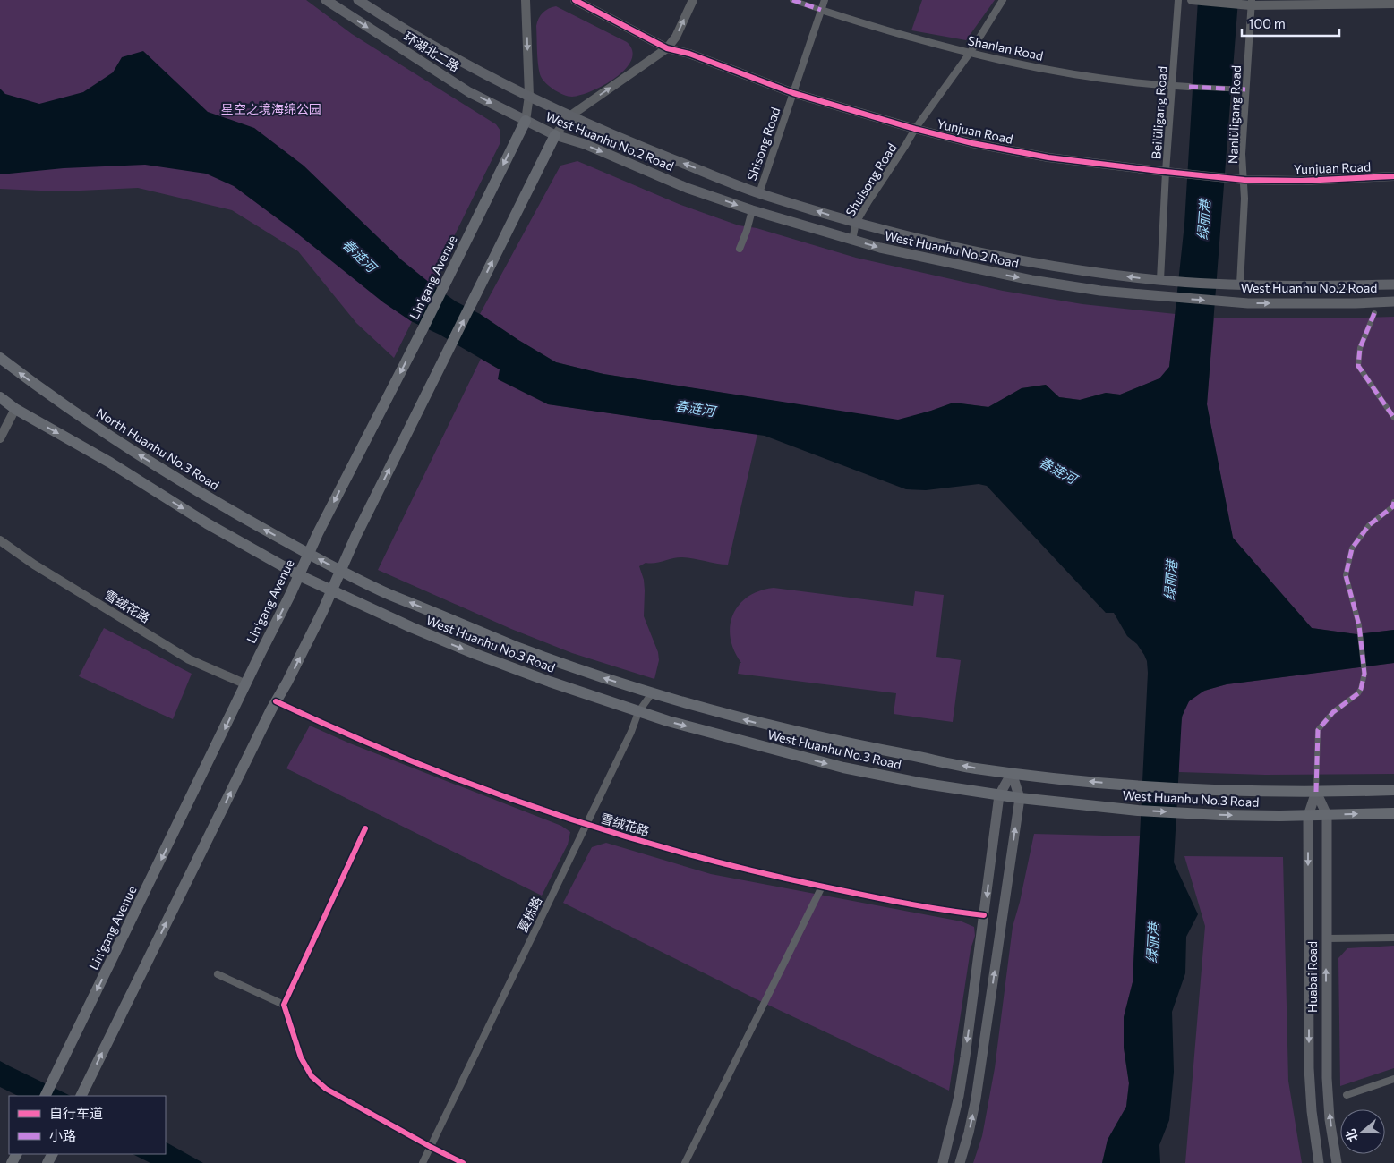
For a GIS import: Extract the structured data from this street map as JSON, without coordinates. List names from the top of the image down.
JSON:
{
  "streets": {
    "main road": [
      "环湖北二路",
      "West Huanhu No.2 Road",
      "Lin'gang Avenue",
      "North Huanhu No.3 Road",
      "West Huanhu No.3 Road",
      "Huabai Road"
    ],
    "street": [
      "Shanlan Road",
      "Beilüligang Road",
      "Nanlüligang Road",
      "Yunjuan Road",
      "Shisong Road",
      "Shuisong Road",
      "雪绒花路",
      "夏栎路"
    ]
  },
  "crossings": [
    ["Shanlan Road", "Beilüligang Road"],
    ["Shanlan Road", "Shisong Road"],
    ["Shanlan Road", "Shuisong Road"],
    ["环湖北二路", "West Huanhu No.2 Road"],
    ["环湖北二路", "Lin'gang Avenue"],
    ["Beilüligang Road", "Yunjuan Road"],
    ["Beilüligang Road", "West Huanhu No.2 Road"],
    ["Nanlüligang Road", "Yunjuan Road"],
    ["Nanlüligang Road", "West Huanhu No.2 Road"],
    ["Yunjuan Road", "Shisong Road"],
    ["Yunjuan Road", "Shuisong Road"],
    ["West Huanhu No.2 Road", "Shisong Road"],
    ["West Huanhu No.2 Road", "Shuisong Road"],
    ["West Huanhu No.2 Road", "Lin'gang Avenue"],
    ["Lin'gang Avenue", "North Huanhu No.3 Road"],
    ["Lin'gang Avenue", "雪绒花路"],
    ["Lin'gang Avenue", "West Huanhu No.3 Road"],
    ["North Huanhu No.3 Road", "West Huanhu No.3 Road"],
    ["雪绒花路", "夏栎路"],
    ["West Huanhu No.3 Road", "夏栎路"],
    ["West Huanhu No.3 Road", "Huabai Road"]
  ],
  "water": ["绿丽港", "春涟河"],
  "parks": ["星空之境海绵公园"],
  "legend": ["自行车道", "小路"],
  "scale_bar": "100 m",
  "north": "left"
}
